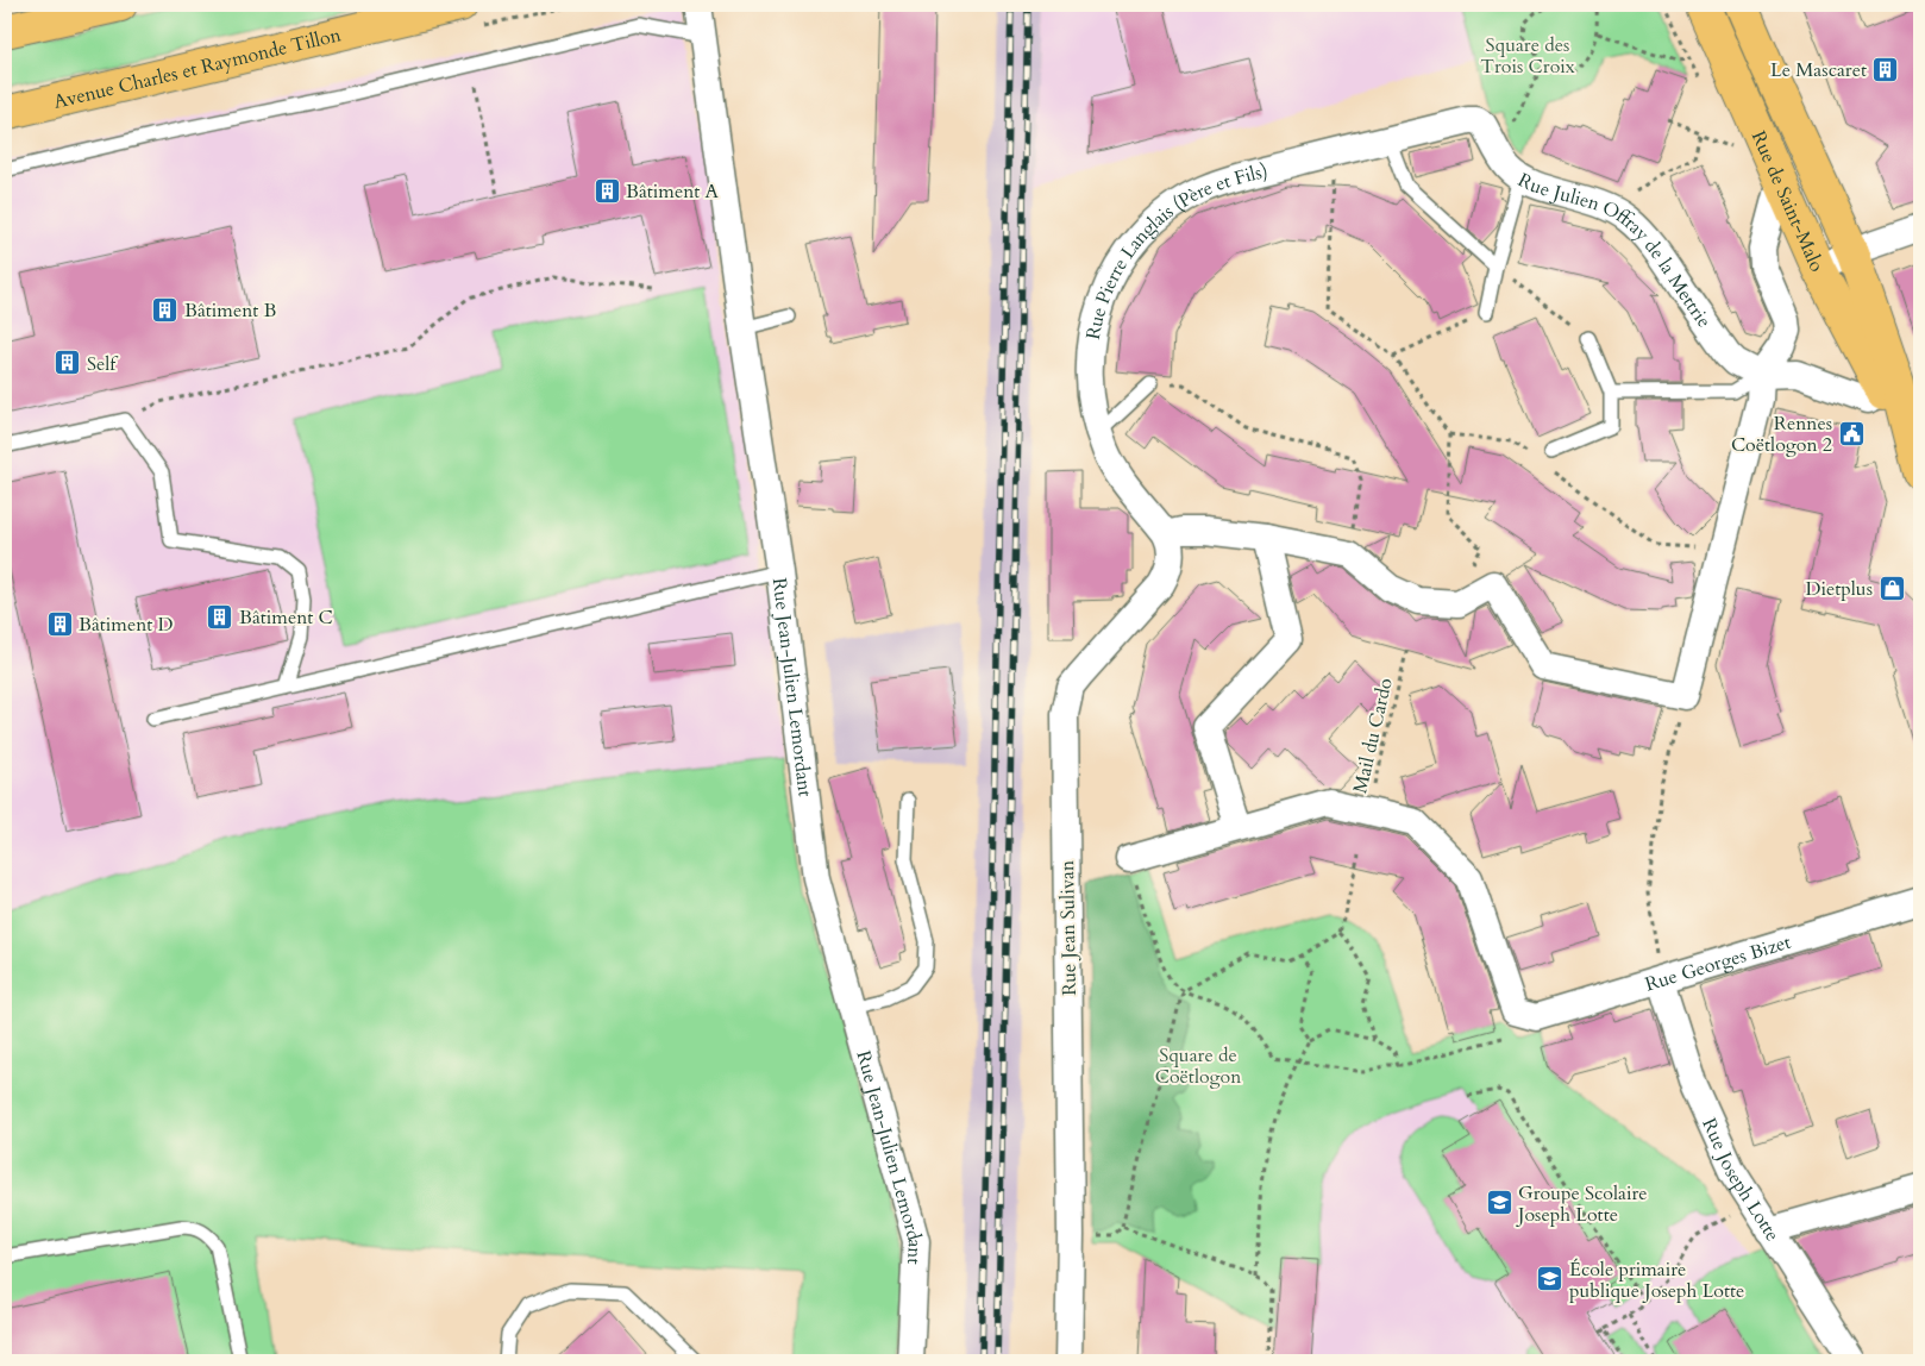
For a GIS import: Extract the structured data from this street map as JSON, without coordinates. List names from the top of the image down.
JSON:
{
  "streets": {
    "main road": ["Avenue Charles et Raymonde Tillon", "Rue de Saint-Malo"],
    "street": [
      "Rue Julien Offray de la Mettrie",
      "Rue Pierre Langlais (Père et Fils)",
      "Rue Jean-Julien Lemordant",
      "Rue Jean Sulivan",
      "Rue Georges Bizet",
      "Rue Joseph Lotte"
    ],
    "path": ["Mail du Cardo"]
  },
  "crossings": [
    ["Rue Julien Offray de la Mettrie", "Rue Pierre Langlais (Père et Fils)"],
    ["Rue Pierre Langlais (Père et Fils)", "Rue Jean Sulivan"],
    ["Rue Georges Bizet", "Rue Joseph Lotte"]
  ],
  "parks": ["Square des Trois Croix", "Square de Coëtlogon"],
  "places": {
    "building": [
      "Le Mascaret",
      "Bâtiment A",
      "Bâtiment B",
      "Self",
      "Bâtiment C",
      "Bâtiment D"
    ],
    "public building": ["Rennes Coëtlogon 2"],
    "shop": ["Dietplus"],
    "school or university": ["Groupe Scolaire Joseph Lotte", "École primaire publique Joseph Lotte"]
  }
}
